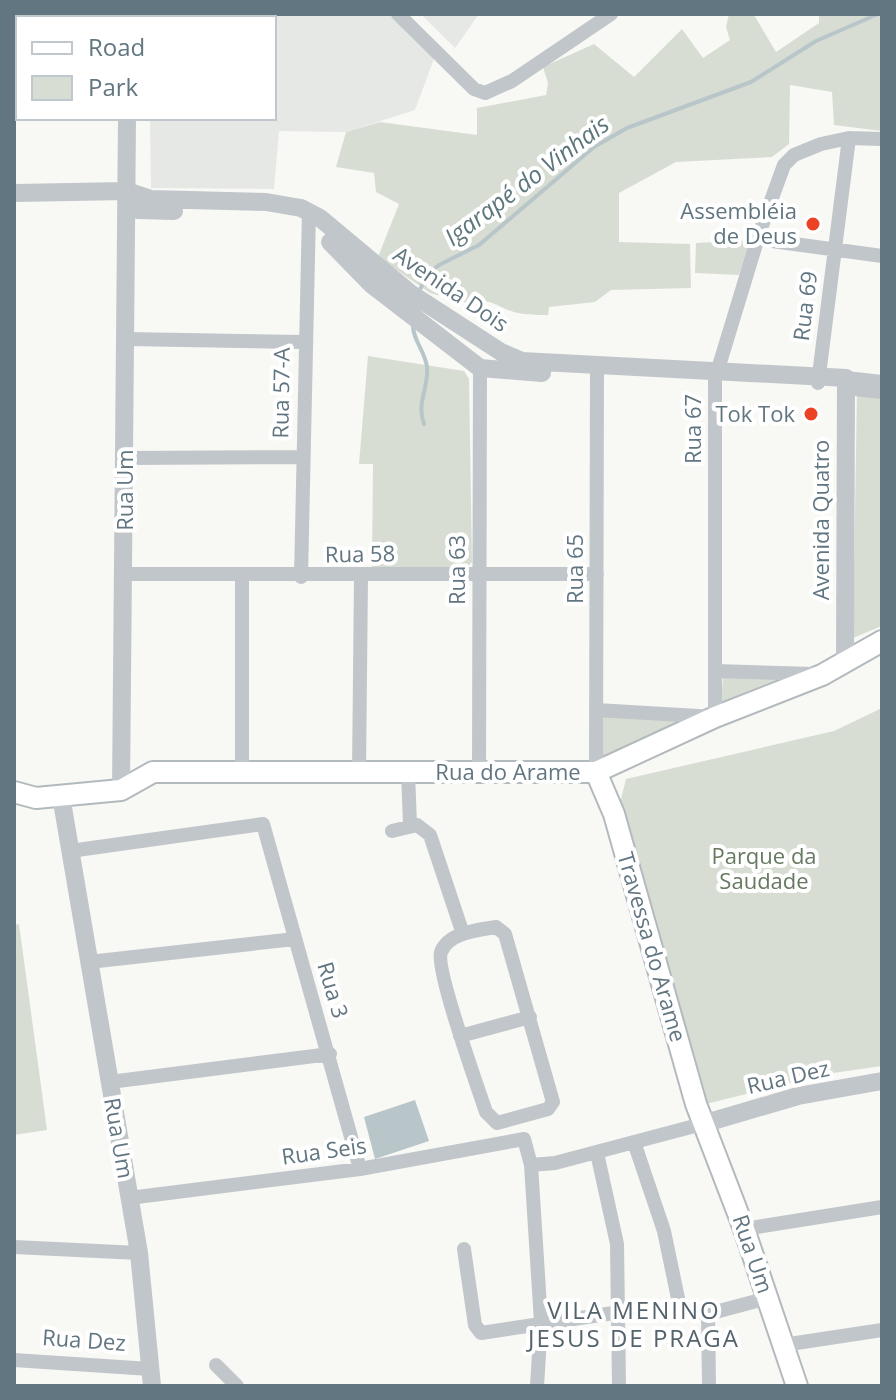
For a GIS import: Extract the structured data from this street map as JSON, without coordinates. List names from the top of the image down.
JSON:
{
  "streets": {
    "main road": ["Rua Um", "Rua do Arame", "Travessa do Arame"],
    "street": [
      "Avenida Dois",
      "Rua 69",
      "Rua 57-A",
      "Rua 67",
      "Avenida Quatro",
      "Rua 58",
      "Rua 65",
      "Rua 63",
      "Rua 3",
      "Rua Dez",
      "Rua Seis"
    ]
  },
  "crossings": [
    ["Avenida Dois", "Rua 69"],
    ["Avenida Dois", "Rua 57-A"],
    ["Avenida Dois", "Rua 67"],
    ["Avenida Dois", "Avenida Quatro"],
    ["Avenida Dois", "Rua 65"],
    ["Avenida Dois", "Rua 63"],
    ["Rua 69", "Rua 67"],
    ["Rua 57-A", "Rua 58"],
    ["Rua 67", "Rua do Arame"],
    ["Rua Um", "Rua 58"],
    ["Rua Um", "Rua do Arame"],
    ["Rua Um", "Travessa do Arame"],
    ["Rua Um", "Rua 3"],
    ["Rua Um", "Rua Dez"],
    ["Rua Um", "Rua Seis"],
    ["Avenida Quatro", "Rua do Arame"],
    ["Rua 58", "Rua 65"],
    ["Rua 58", "Rua 63"],
    ["Rua 65", "Rua do Arame"],
    ["Rua 65", "Travessa do Arame"],
    ["Rua 63", "Rua do Arame"],
    ["Rua do Arame", "Travessa do Arame"],
    ["Travessa do Arame", "Rua Dez"],
    ["Rua 3", "Rua Seis"]
  ],
  "districts": ["VILA MENINO JESUS DE PRAGA"],
  "water": ["Igarapé do Vinhais"],
  "parks": ["Parque da Saudade"],
  "places": ["Assembléia de Deus", "Tok Tok"],
  "legend": ["Road", "Park"]
}
